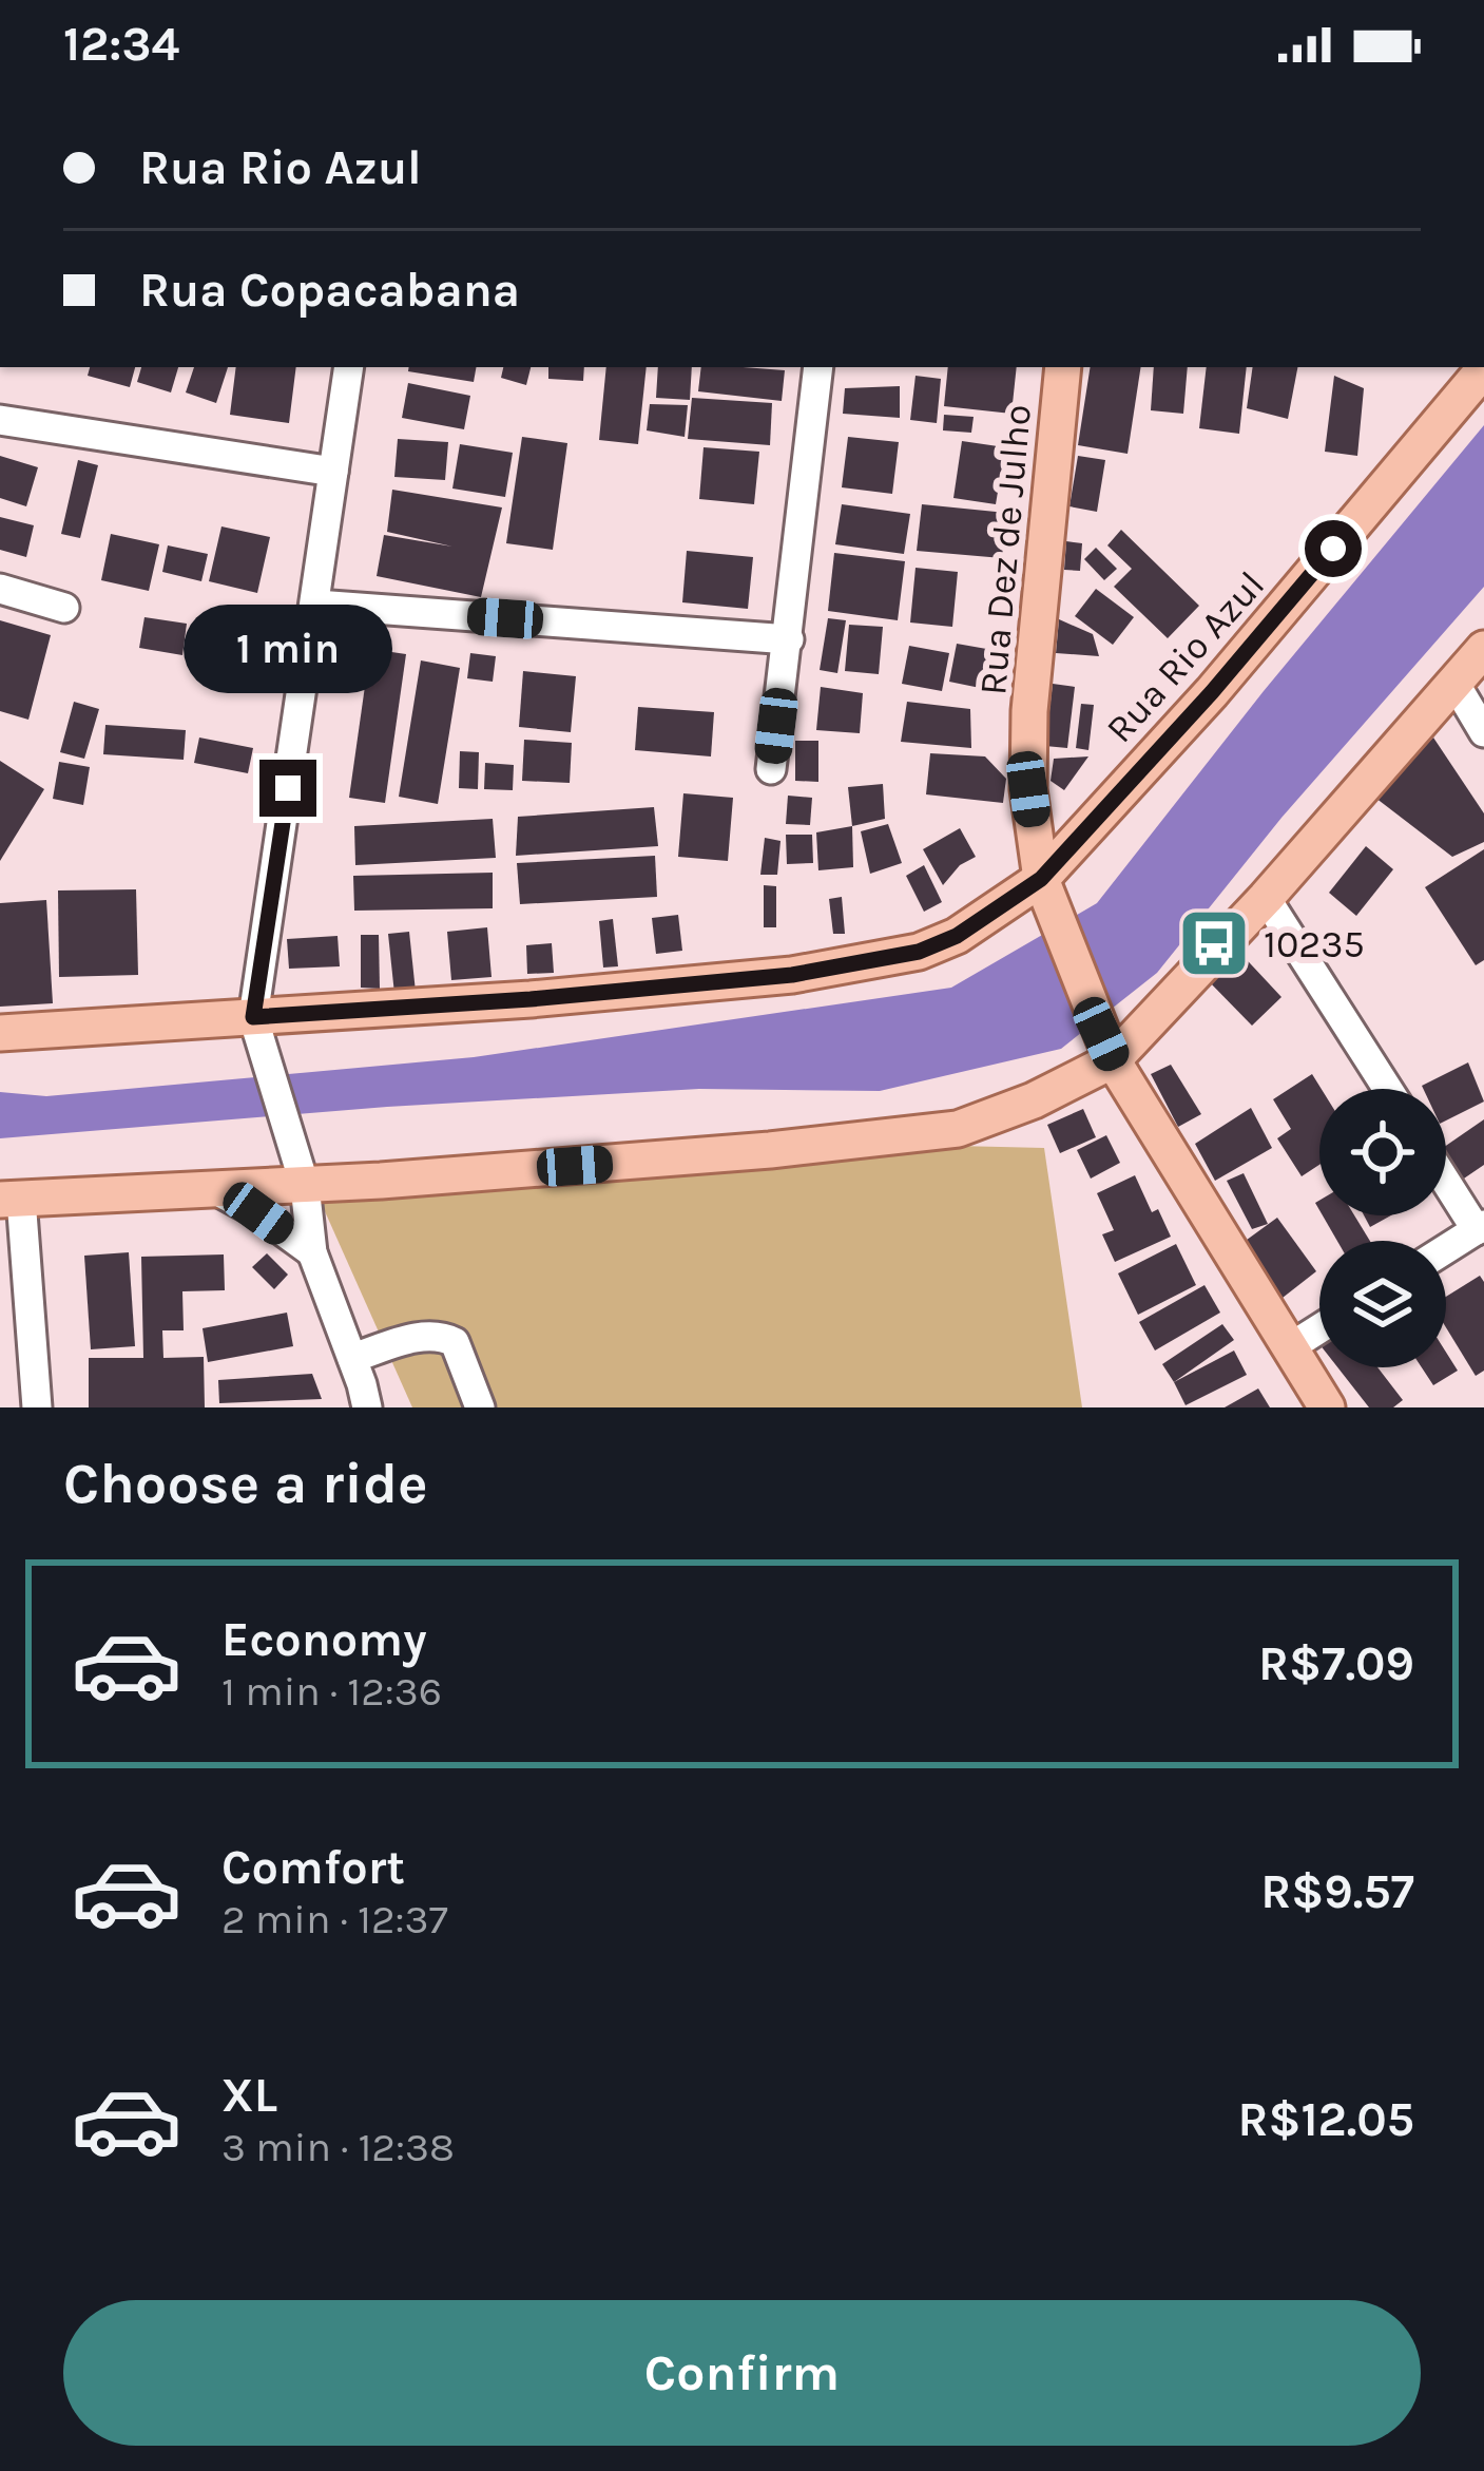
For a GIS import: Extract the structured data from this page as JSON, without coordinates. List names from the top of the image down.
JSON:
{
  "streets": {
    "main road": ["Rua Dez de Julho", "Rua Rio Azul"]
  },
  "crossings": [
    ["Rua Dez de Julho", "Rua Rio Azul"]
  ],
  "places": {
    "bus stop": ["10235"]
  },
  "page": {
    "status": "12:34",
    "banner": ["Rua Rio Azul", "Rua Copacabana"],
    "bubble": "1 min",
    "heading": "Choose a ride",
    "list": [
      {
        "name": "Economy",
        "note": "1 min · 12:36",
        "value": "R$7.09"
      },
      {
        "name": "Comfort",
        "note": "2 min · 12:37",
        "value": "R$9.57"
      },
      {
        "name": "XL",
        "note": "3 min · 12:38",
        "value": "R$12.05"
      }
    ],
    "buttons": "Confirm"
  }
}
